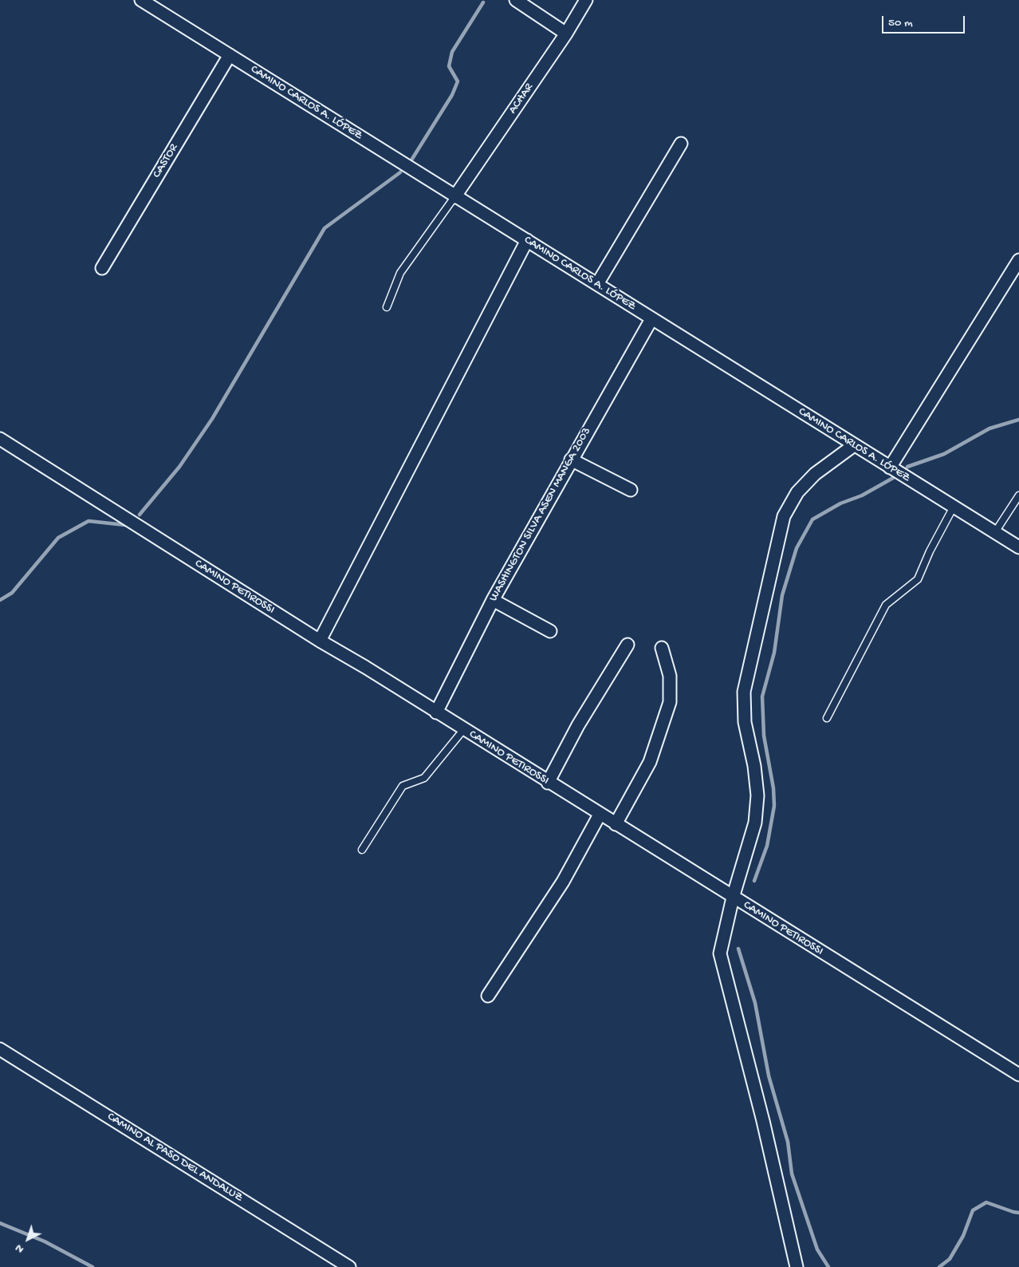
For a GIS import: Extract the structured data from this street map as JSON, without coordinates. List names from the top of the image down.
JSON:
{
  "streets": {
    "street": [
      "ACHAR",
      "CAMINO CARLOS A. LÓPEZ",
      "CASTOR",
      "WASHINGTON SILVA ASEN MANGA 2003",
      "CAMINO PETIROSSI",
      "CAMINO AL PASO DEL ANDALUZ"
    ]
  },
  "crossings": [
    ["ACHAR", "CAMINO CARLOS A. LÓPEZ"],
    ["CAMINO CARLOS A. LÓPEZ", "CASTOR"],
    ["CAMINO CARLOS A. LÓPEZ", "WASHINGTON SILVA ASEN MANGA 2003"],
    ["WASHINGTON SILVA ASEN MANGA 2003", "CAMINO PETIROSSI"]
  ],
  "scale_bar": "50 m",
  "north": "bottom left"
}
